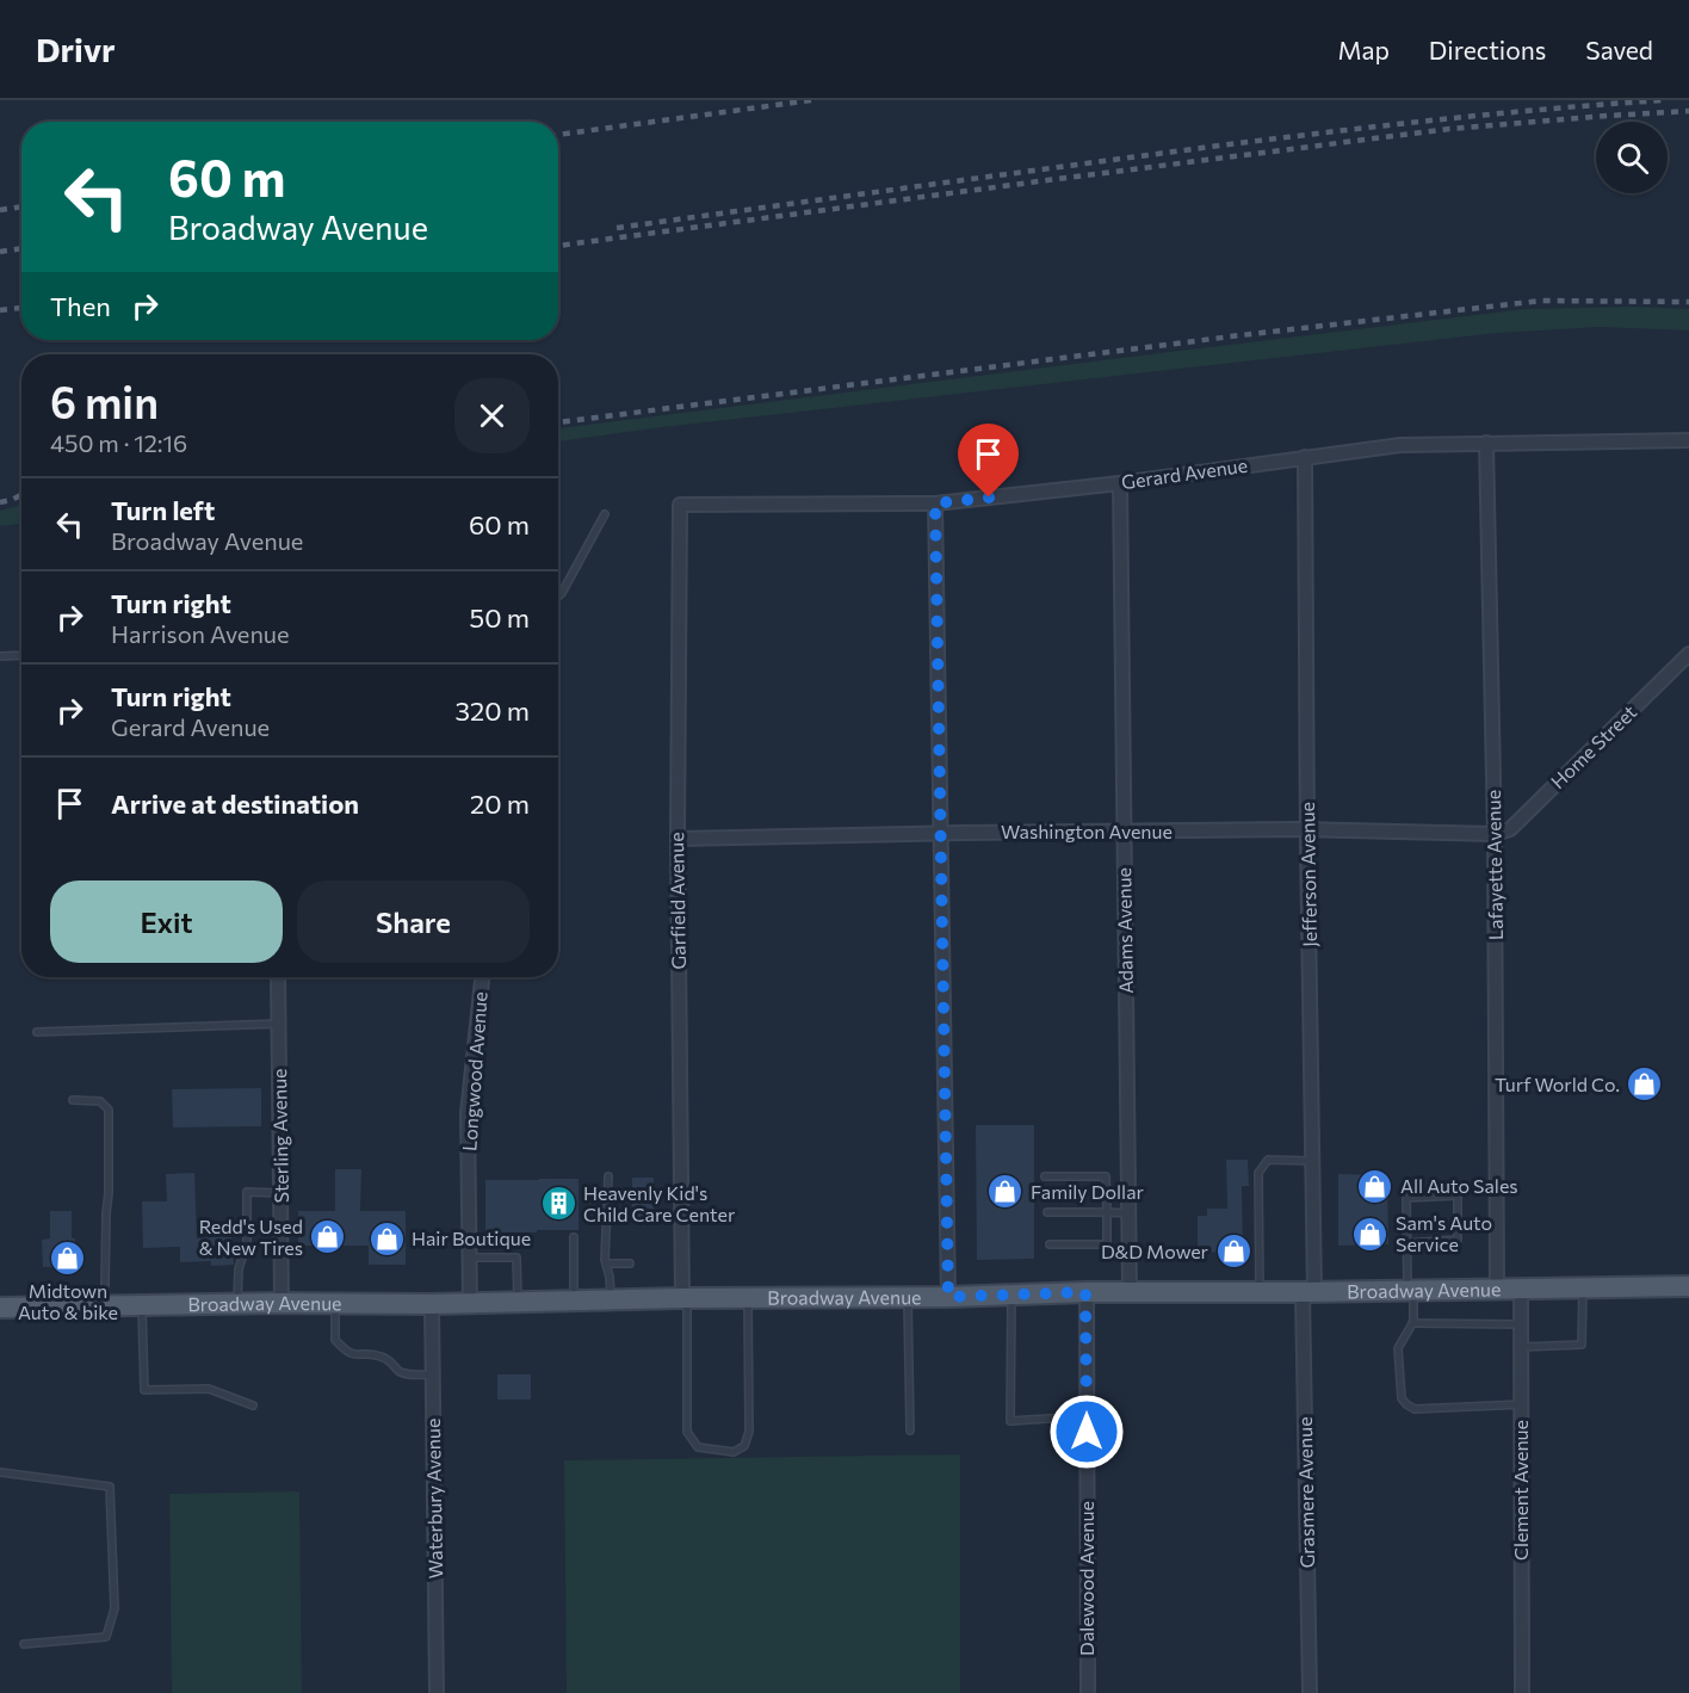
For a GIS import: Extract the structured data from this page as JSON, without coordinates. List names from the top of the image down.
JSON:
{
  "streets": {
    "main road": ["Broadway Avenue"],
    "street": [
      "Gerard Avenue",
      "Home Street",
      "Washington Avenue",
      "Lafayette Avenue",
      "Jefferson Avenue",
      "Garfield Avenue",
      "Adams Avenue",
      "Longwood Avenue",
      "Sterling Avenue",
      "Clement Avenue",
      "Grasmere Avenue",
      "Waterbury Avenue",
      "Dalewood Avenue"
    ]
  },
  "crossings": [
    ["Gerard Avenue", "Lafayette Avenue"],
    ["Gerard Avenue", "Jefferson Avenue"],
    ["Gerard Avenue", "Garfield Avenue"],
    ["Gerard Avenue", "Adams Avenue"],
    ["Home Street", "Washington Avenue"],
    ["Home Street", "Lafayette Avenue"],
    ["Washington Avenue", "Lafayette Avenue"],
    ["Washington Avenue", "Jefferson Avenue"],
    ["Washington Avenue", "Garfield Avenue"],
    ["Washington Avenue", "Adams Avenue"],
    ["Lafayette Avenue", "Broadway Avenue"],
    ["Jefferson Avenue", "Broadway Avenue"],
    ["Jefferson Avenue", "Grasmere Avenue"],
    ["Garfield Avenue", "Broadway Avenue"],
    ["Adams Avenue", "Broadway Avenue"],
    ["Longwood Avenue", "Broadway Avenue"],
    ["Sterling Avenue", "Broadway Avenue"],
    ["Broadway Avenue", "Clement Avenue"],
    ["Broadway Avenue", "Grasmere Avenue"],
    ["Broadway Avenue", "Waterbury Avenue"],
    ["Broadway Avenue", "Dalewood Avenue"]
  ],
  "places": {
    "shop": [
      "Turf World Co.",
      "All Auto Sales",
      "Family Dollar",
      "Sam's Auto Service",
      "Redd's Used & New Tires",
      "Hair Boutique",
      "D&D Mower",
      "Midtown Auto & bike"
    ],
    "building": ["Heavenly Kid's Child Care Center"]
  },
  "page": {
    "header": "Drivr",
    "nav": ["Map", "Directions", "Saved"],
    "turn": ["60 m", "Broadway Avenue"],
    "then": "Then",
    "heading": ["6 min", "450 m · 12:16"],
    "list": [
      {
        "name": "Turn left",
        "note": "Broadway Avenue",
        "value": "60 m"
      },
      {
        "name": "Turn right",
        "note": "Harrison Avenue",
        "value": "50 m"
      },
      {
        "name": "Turn right",
        "note": "Gerard Avenue",
        "value": "320 m"
      },
      {
        "name": "Arrive at destination",
        "value": "20 m"
      }
    ],
    "buttons": ["Exit", "Share"]
  }
}
